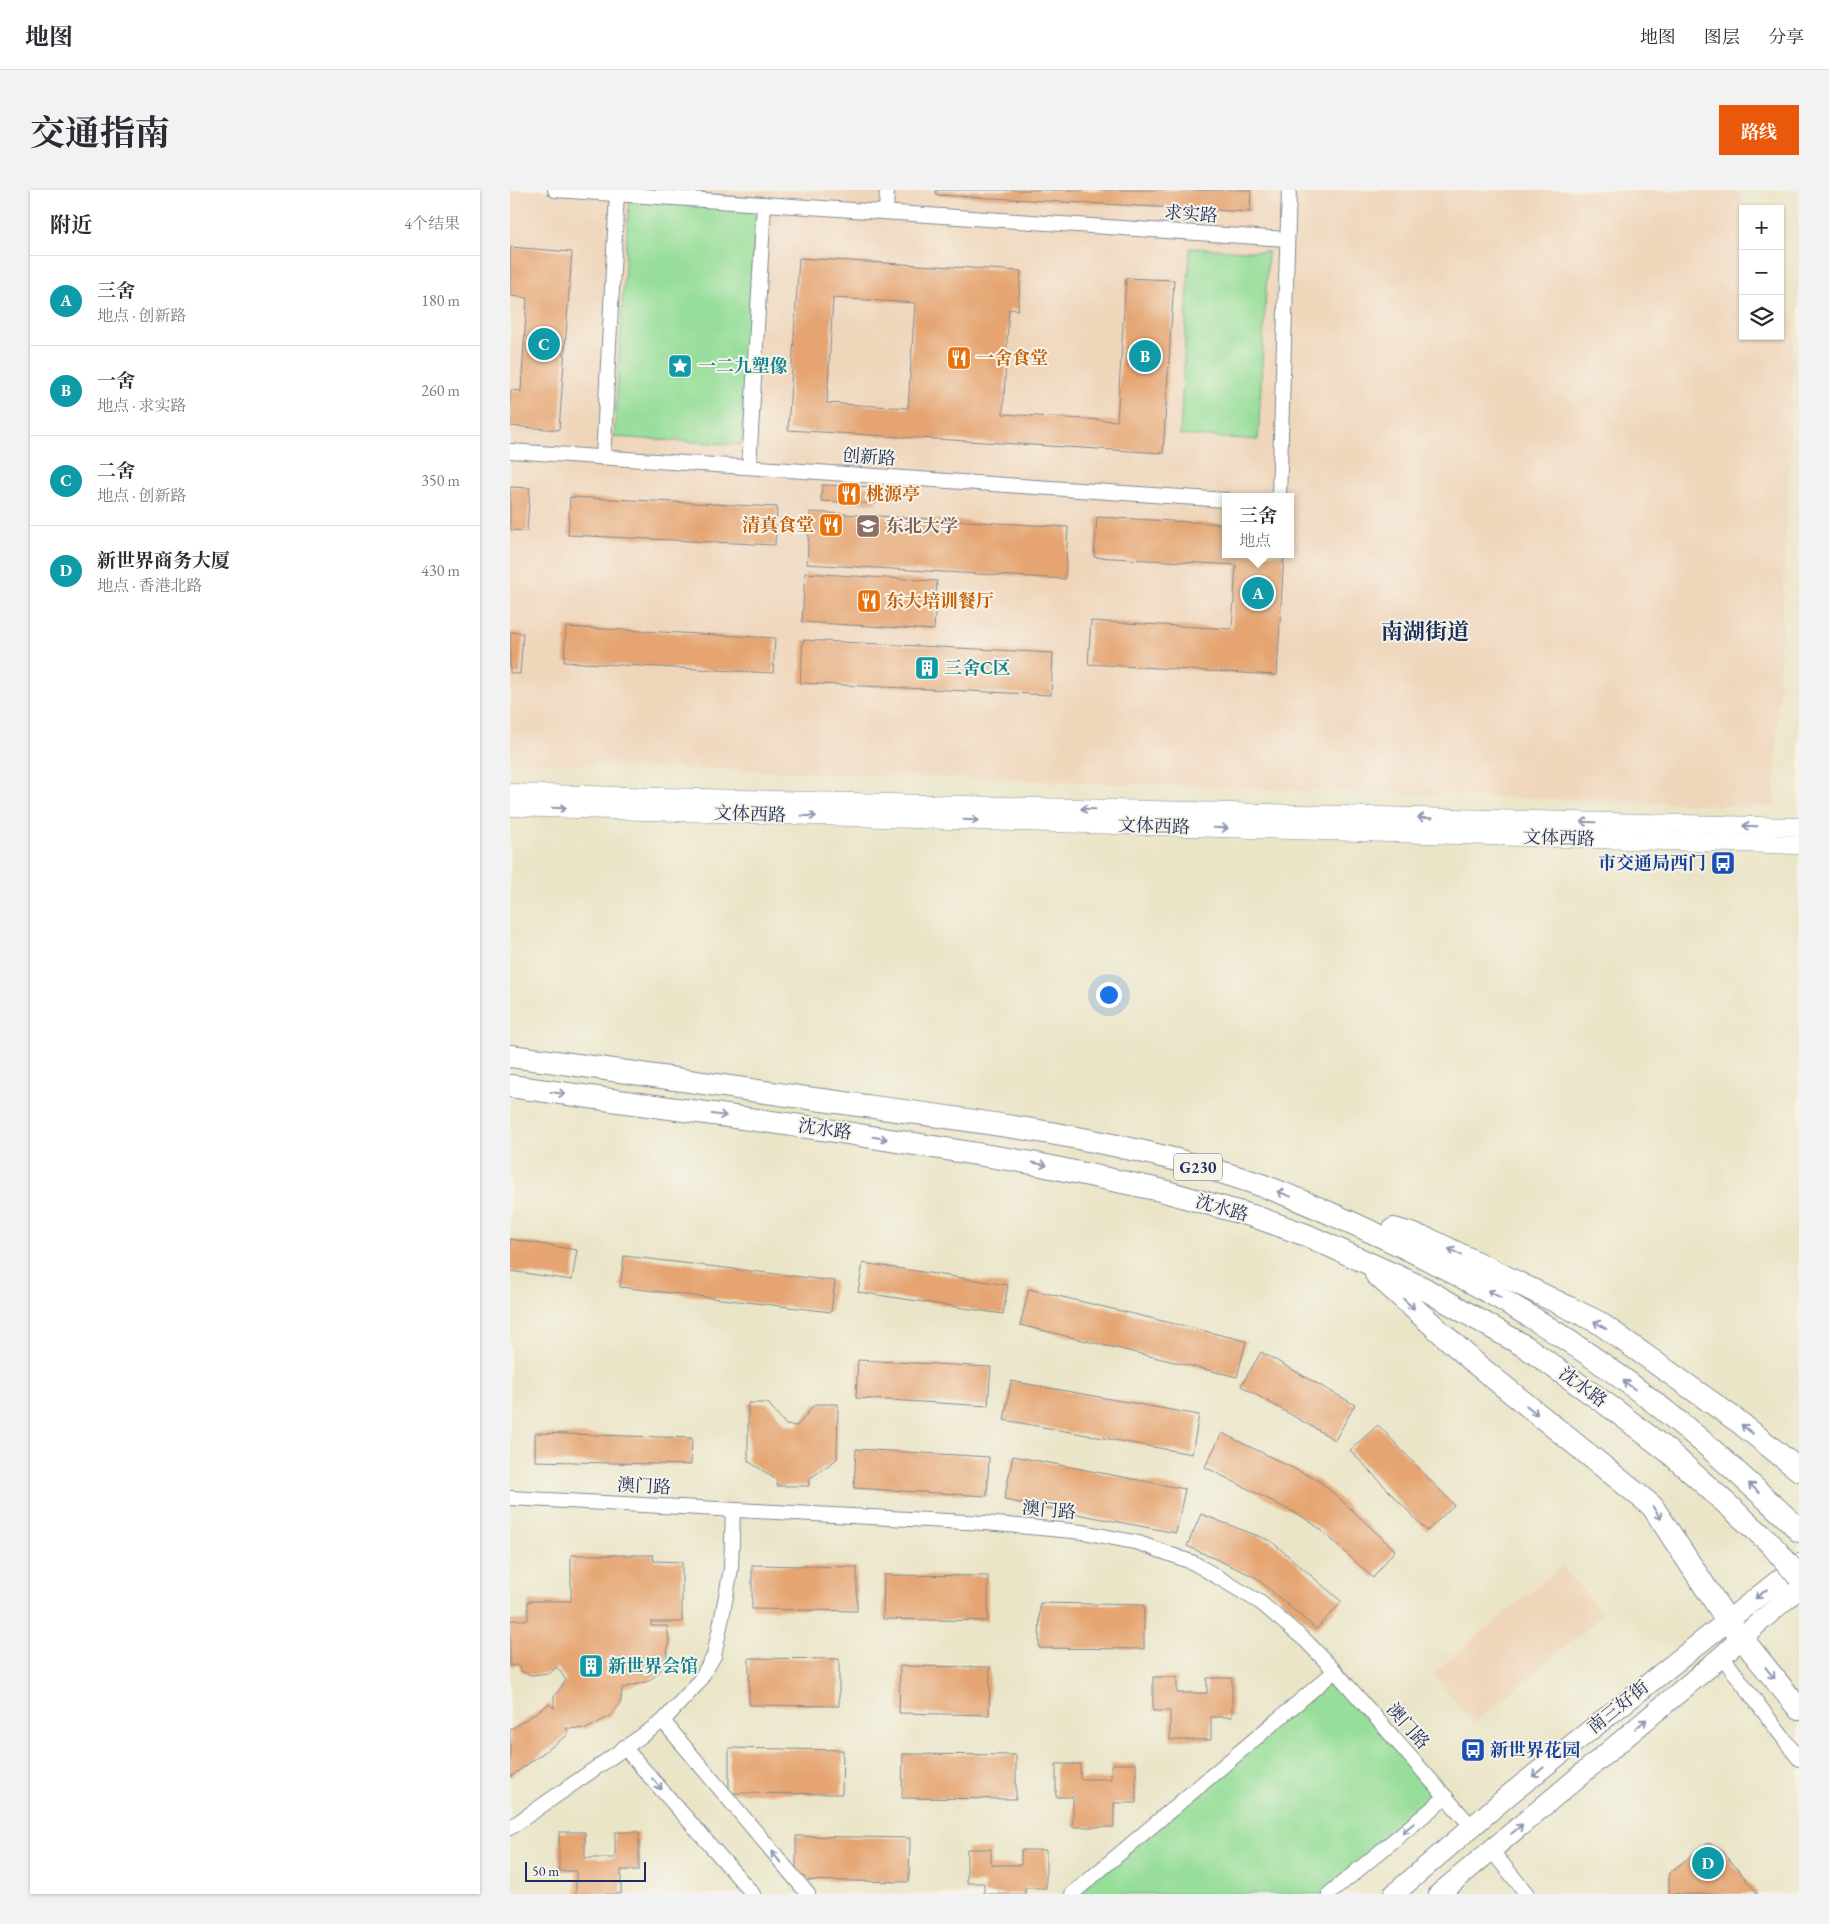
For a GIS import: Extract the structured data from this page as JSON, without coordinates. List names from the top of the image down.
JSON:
{
  "streets": {
    "highway": ["沈水路", "G230"],
    "main road": ["南三好街"],
    "street": [
      "求实路",
      "创新路",
      "文体西路",
      "澳门路"
    ]
  },
  "crossings": [
    ["澳门路", "南三好街"]
  ],
  "districts": ["南湖街道"],
  "places": {
    "restaurant": [
      "一舍食堂",
      "桃源亭",
      "清真食堂",
      "东大培训餐厅"
    ],
    "place": ["一二九塑像"],
    "school or university": ["东北大学"],
    "building": ["三舍C区", "新世界会馆"],
    "bus stop": ["市交通局西门", "新世界花园"]
  },
  "scale_bar": "50 m",
  "page": {
    "header": "地图",
    "nav": ["地图", "图层", "分享"],
    "title": "交通指南",
    "buttons": "路线",
    "heading": ["附近", "4个结果"],
    "map_buttons": ["+", "−"],
    "list": [
      {
        "mark": "A",
        "name": "三舍",
        "note": "地点 · 创新路",
        "value": "180 m"
      },
      {
        "mark": "B",
        "name": "一舍",
        "note": "地点 · 求实路",
        "value": "260 m"
      },
      {
        "mark": "C",
        "name": "二舍",
        "note": "地点 · 创新路",
        "value": "350 m"
      },
      {
        "mark": "D",
        "name": "新世界商务大厦",
        "note": "地点 · 香港北路",
        "value": "430 m"
      }
    ],
    "pins": [
      "C",
      "B",
      "A",
      "D"
    ],
    "popup": ["三舍", "地点"],
    "scale": "50 m"
  }
}
